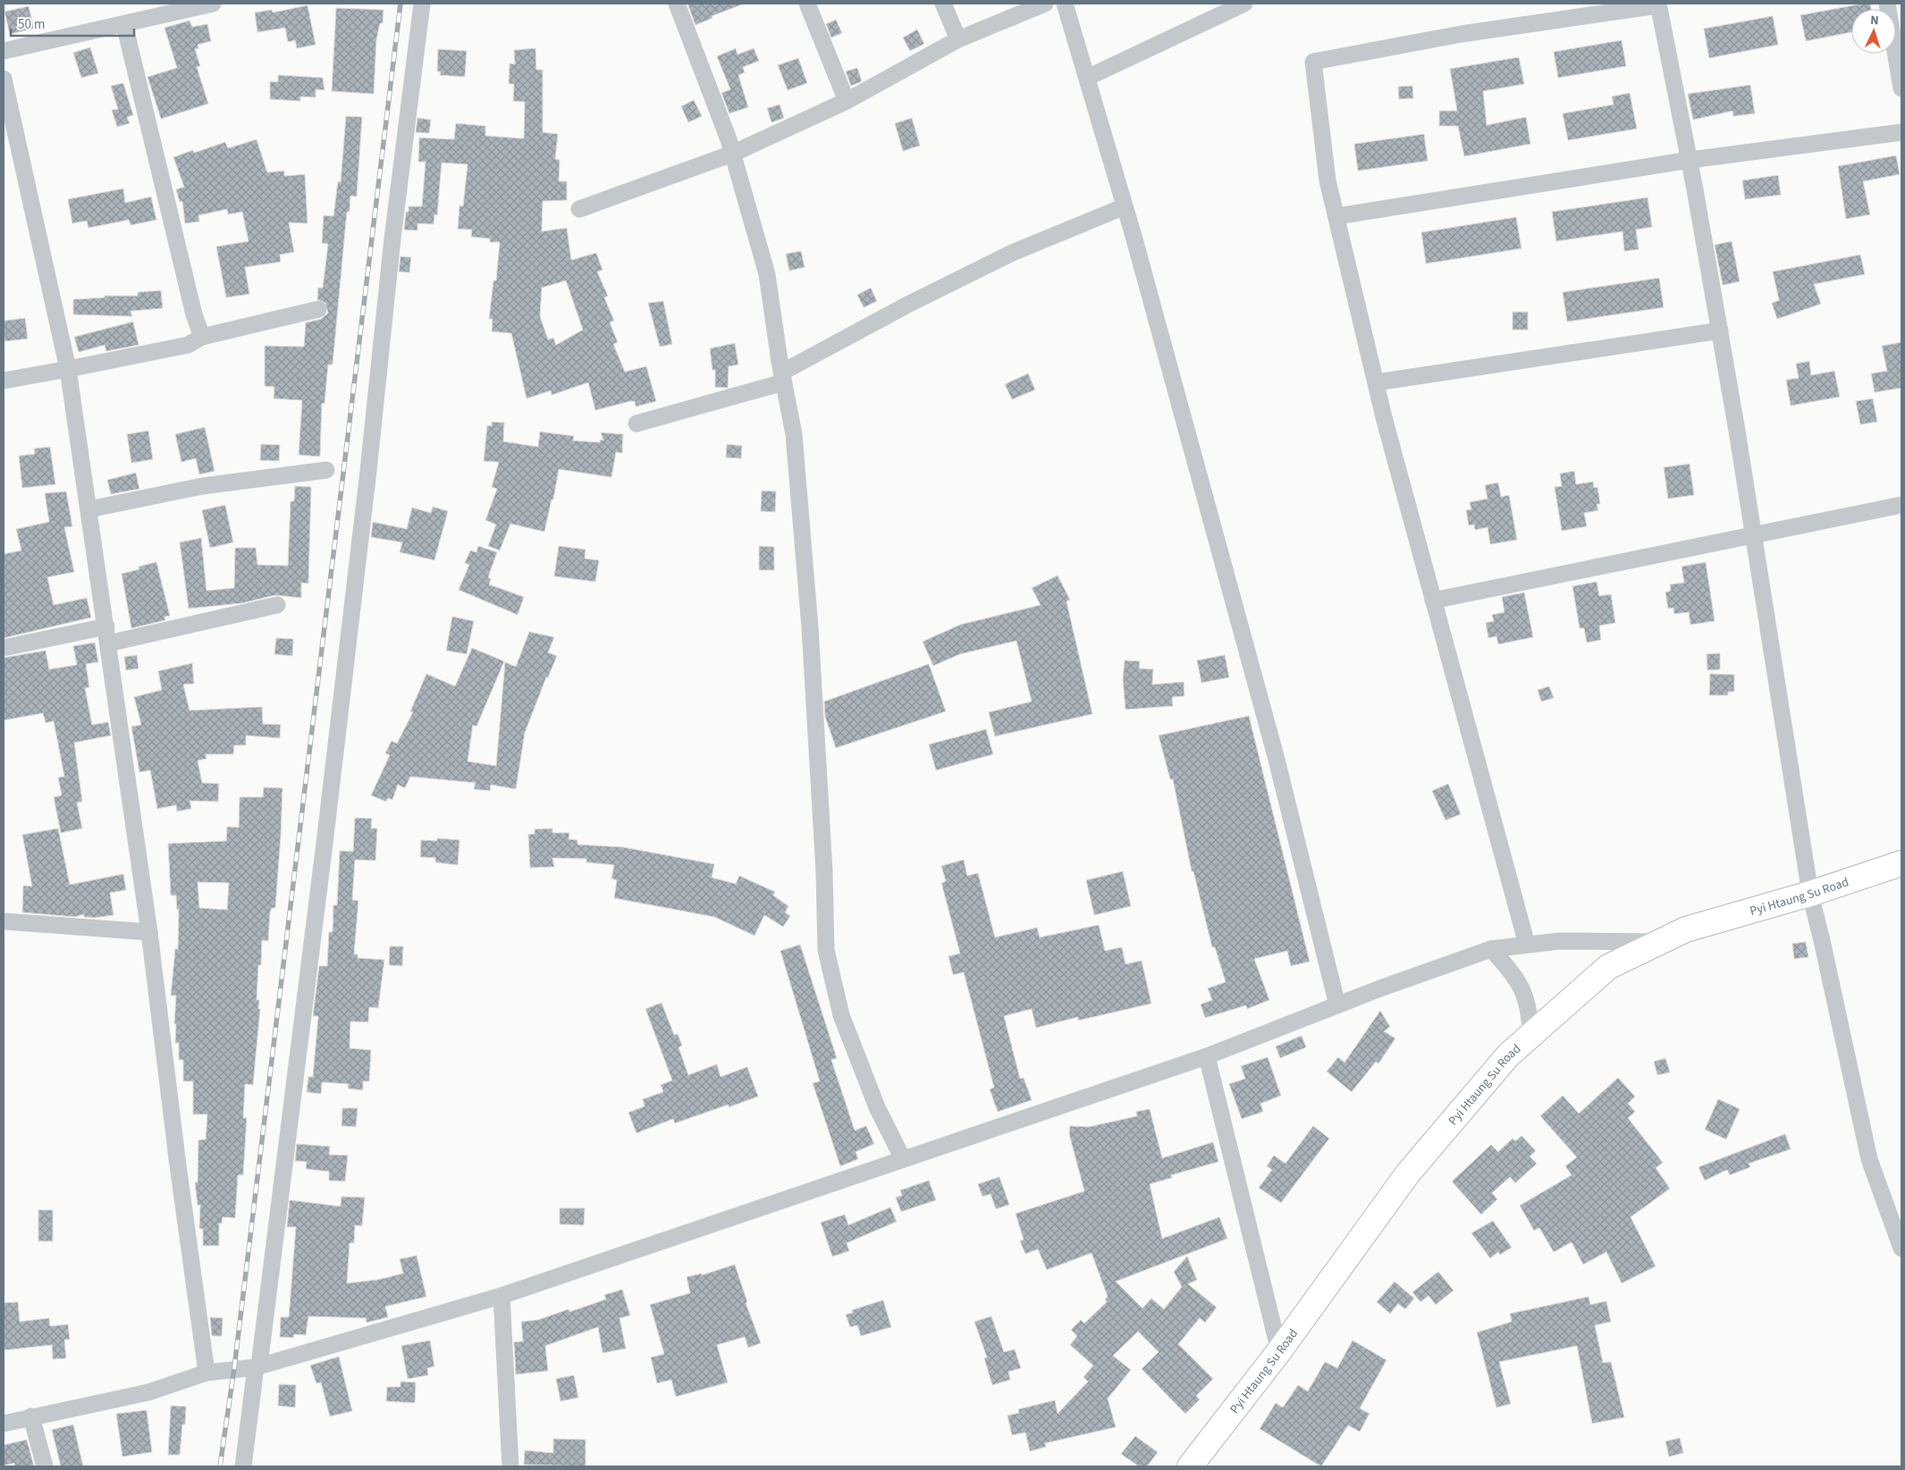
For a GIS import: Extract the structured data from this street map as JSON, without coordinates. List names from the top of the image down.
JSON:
{
  "streets": {
    "highway": ["Pyi Htaung Su Road"]
  },
  "scale_bar": "50 m",
  "north": "top"
}
